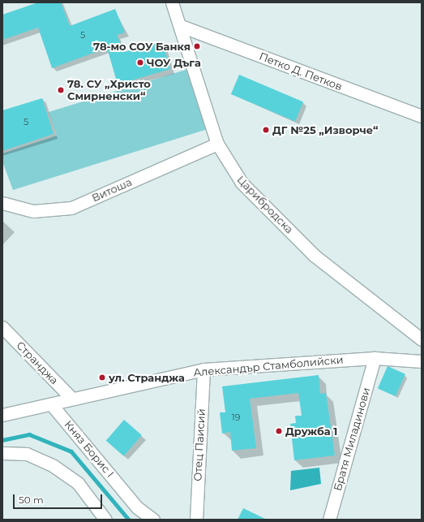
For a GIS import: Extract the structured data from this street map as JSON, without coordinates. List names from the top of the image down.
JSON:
{
  "streets": {
    "street": [
      "Петко Д. Петков",
      "Витоша",
      "Царибродска",
      "Странджа",
      "Александър Стамболийски",
      "Братя Миладинови",
      "Отец Паисий",
      "Княз Борис I"
    ]
  },
  "crossings": [
    ["Петко Д. Петков", "Царибродска"],
    ["Витоша", "Царибродска"],
    ["Странджа", "Александър Стамболийски"],
    ["Александър Стамболийски", "Братя Миладинови"],
    ["Александър Стамболийски", "Отец Паисий"],
    ["Александър Стамболийски", "Княз Борис I"]
  ],
  "places": [
    "78-мо СОУ Банкя",
    "ЧОУ Дъга",
    "78. СУ „Христо Смирненски“",
    "ДГ №25 „Изворче“",
    "ул. Странджа",
    "Дружба 1"
  ],
  "house_numbers": ["5", "5", "19"],
  "scale_bar": "50 m"
}
